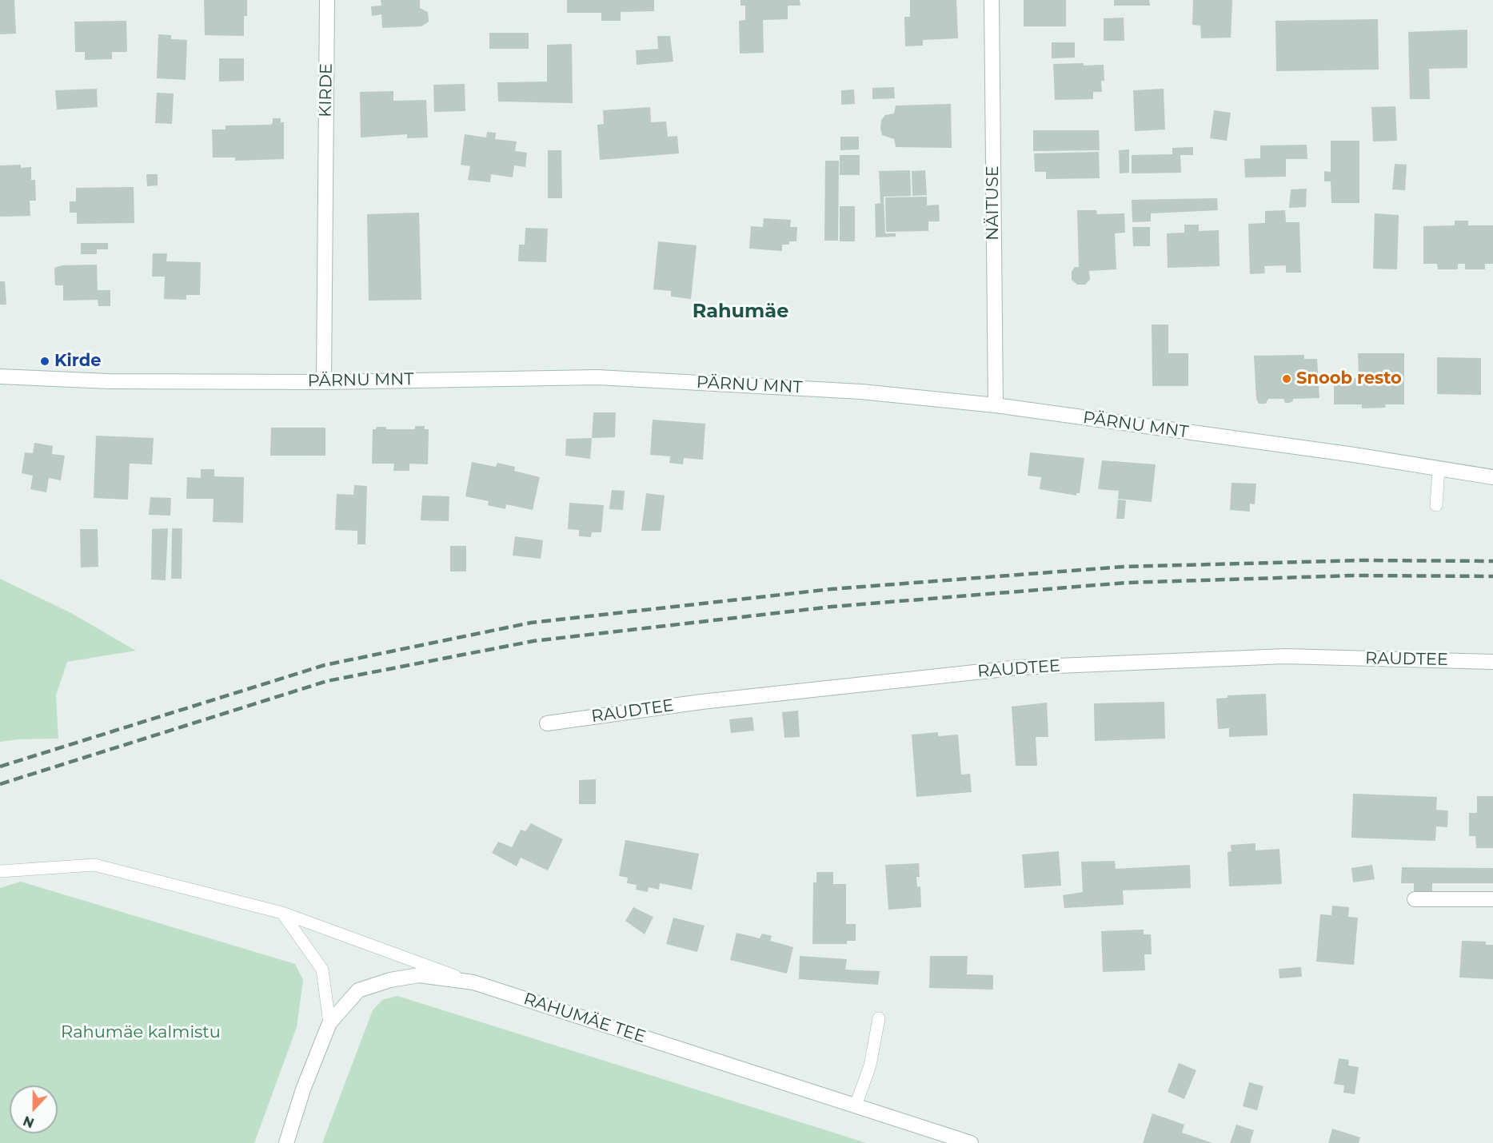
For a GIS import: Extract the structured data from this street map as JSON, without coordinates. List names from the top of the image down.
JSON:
{
  "streets": {
    "street": [
      "KIRDE",
      "NÄITUSE",
      "PÄRNU MNT",
      "RAUDTEE",
      "RAHUMÄE TEE"
    ]
  },
  "crossings": [
    ["KIRDE", "PÄRNU MNT"],
    ["NÄITUSE", "PÄRNU MNT"]
  ],
  "districts": ["Rahumäe"],
  "parks": ["Rahumäe kalmistu"],
  "places": ["Kirde", "Snoob resto"],
  "north": "bottom"
}
